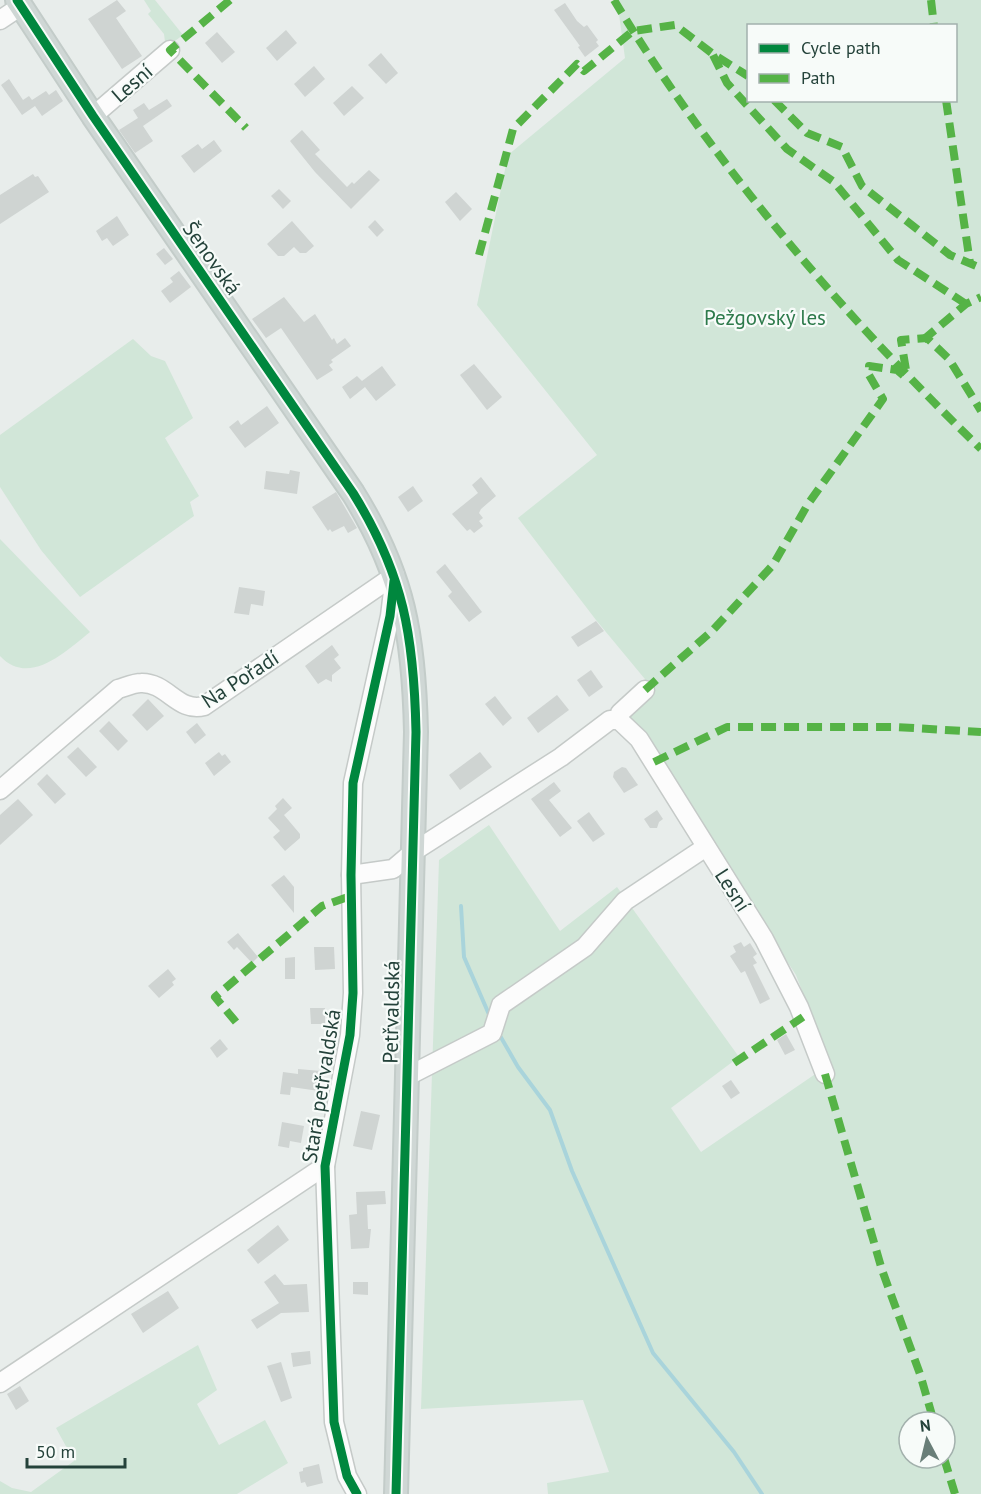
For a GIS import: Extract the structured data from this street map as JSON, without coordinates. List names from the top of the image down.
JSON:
{
  "streets": {
    "main road": ["Šenovská", "Petřvaldská"],
    "street": ["Lesní", "Na Pořadí", "Stará petřvaldská"]
  },
  "crossings": [
    ["Lesní", "Šenovská"],
    ["Šenovská", "Petřvaldská"],
    ["Na Pořadí", "Petřvaldská"],
    ["Na Pořadí", "Stará petřvaldská"],
    ["Petřvaldská", "Stará petřvaldská"]
  ],
  "parks": ["Pežgovský les"],
  "legend": ["Cycle path", "Path"],
  "scale_bar": "50 m",
  "north": "top"
}
